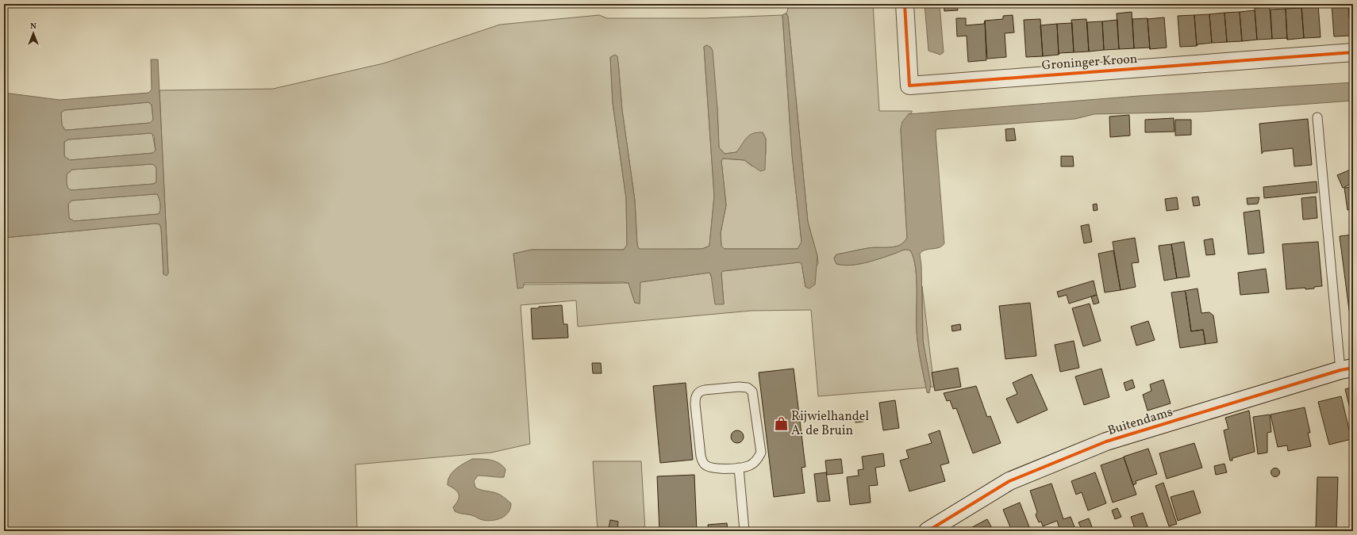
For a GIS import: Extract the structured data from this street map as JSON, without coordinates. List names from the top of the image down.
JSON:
{
  "streets": {
    "street": ["Groninger Kroon", "Buitendams"]
  },
  "places": {
    "shop": ["Rijwielhandel A. de Bruin"]
  },
  "north": "top"
}
